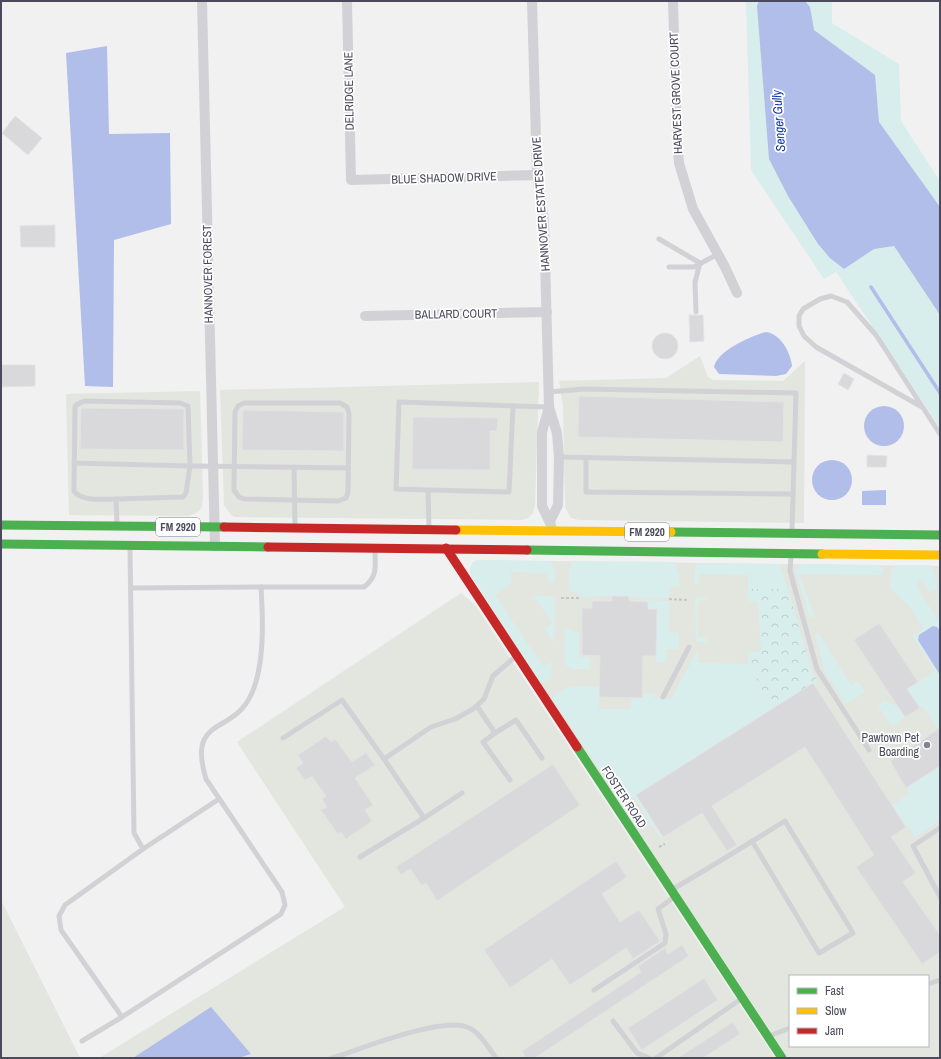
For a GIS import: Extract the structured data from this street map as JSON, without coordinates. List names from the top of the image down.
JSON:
{
  "streets": {
    "main road": ["FM 2920", "FOSTER ROAD"],
    "street": [
      "DELRIDGE LANE",
      "HARVEST GROVE COURT",
      "BLUE SHADOW DRIVE",
      "HANNOVER ESTATES DRIVE",
      "HANNOVER FOREST",
      "BALLARD COURT"
    ]
  },
  "crossings": [
    ["DELRIDGE LANE", "BLUE SHADOW DRIVE"],
    ["BLUE SHADOW DRIVE", "HANNOVER ESTATES DRIVE"],
    ["HANNOVER ESTATES DRIVE", "BALLARD COURT"],
    ["HANNOVER ESTATES DRIVE", "FM 2920"],
    ["HANNOVER FOREST", "FM 2920"],
    ["FM 2920", "FOSTER ROAD"]
  ],
  "water": ["Senger Gully"],
  "places": ["Pawtown Pet Boarding"],
  "legend": ["Fast", "Slow", "Jam"]
}
